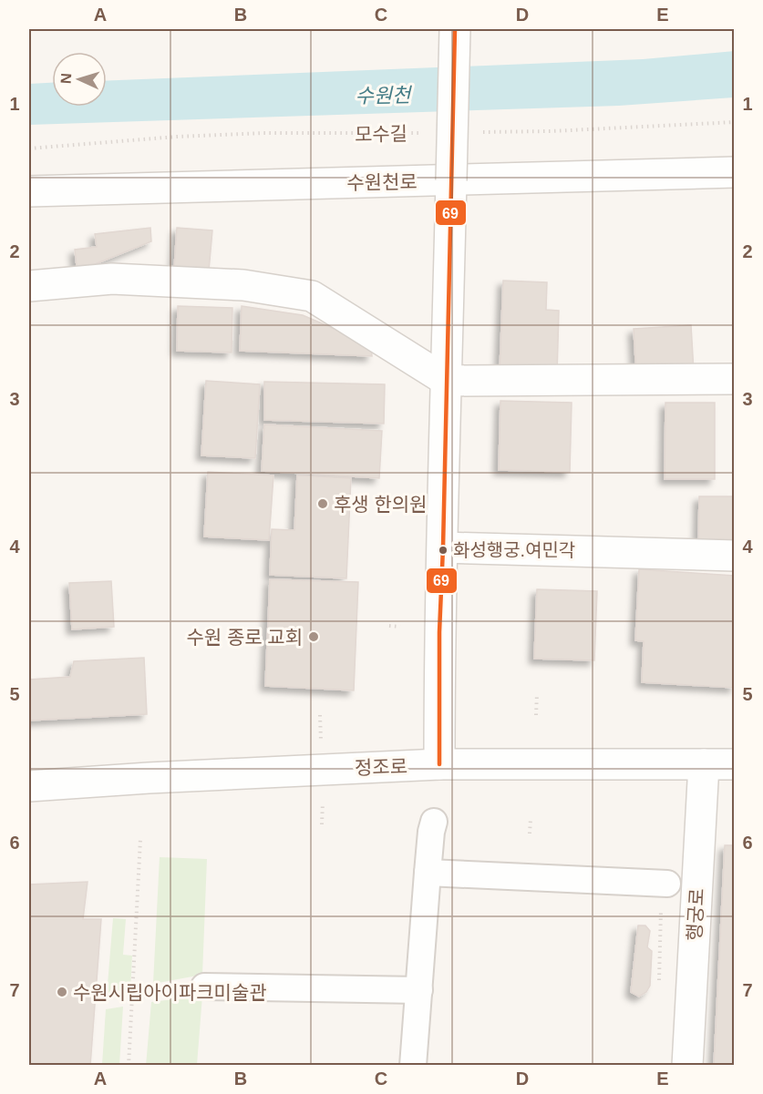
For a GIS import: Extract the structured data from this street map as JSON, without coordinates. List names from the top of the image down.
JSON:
{
  "streets": {
    "street": ["수원천로", "정조로", "행궁로"],
    "path": ["모수길"]
  },
  "crossings": [
    ["정조로", "행궁로"]
  ],
  "water": ["수원천"],
  "places": [
    "후생 한의원",
    "화성행궁.여민각",
    "수원 종로 교회",
    "수원시립아이파크미술관"
  ],
  "lines": ["transit line 69"],
  "north": "left",
  "grid": {
    "columns": [
      "A",
      "B",
      "C",
      "D",
      "E"
    ],
    "rows": [
      "1",
      "2",
      "3",
      "4",
      "5",
      "6",
      "7"
    ]
  }
}
